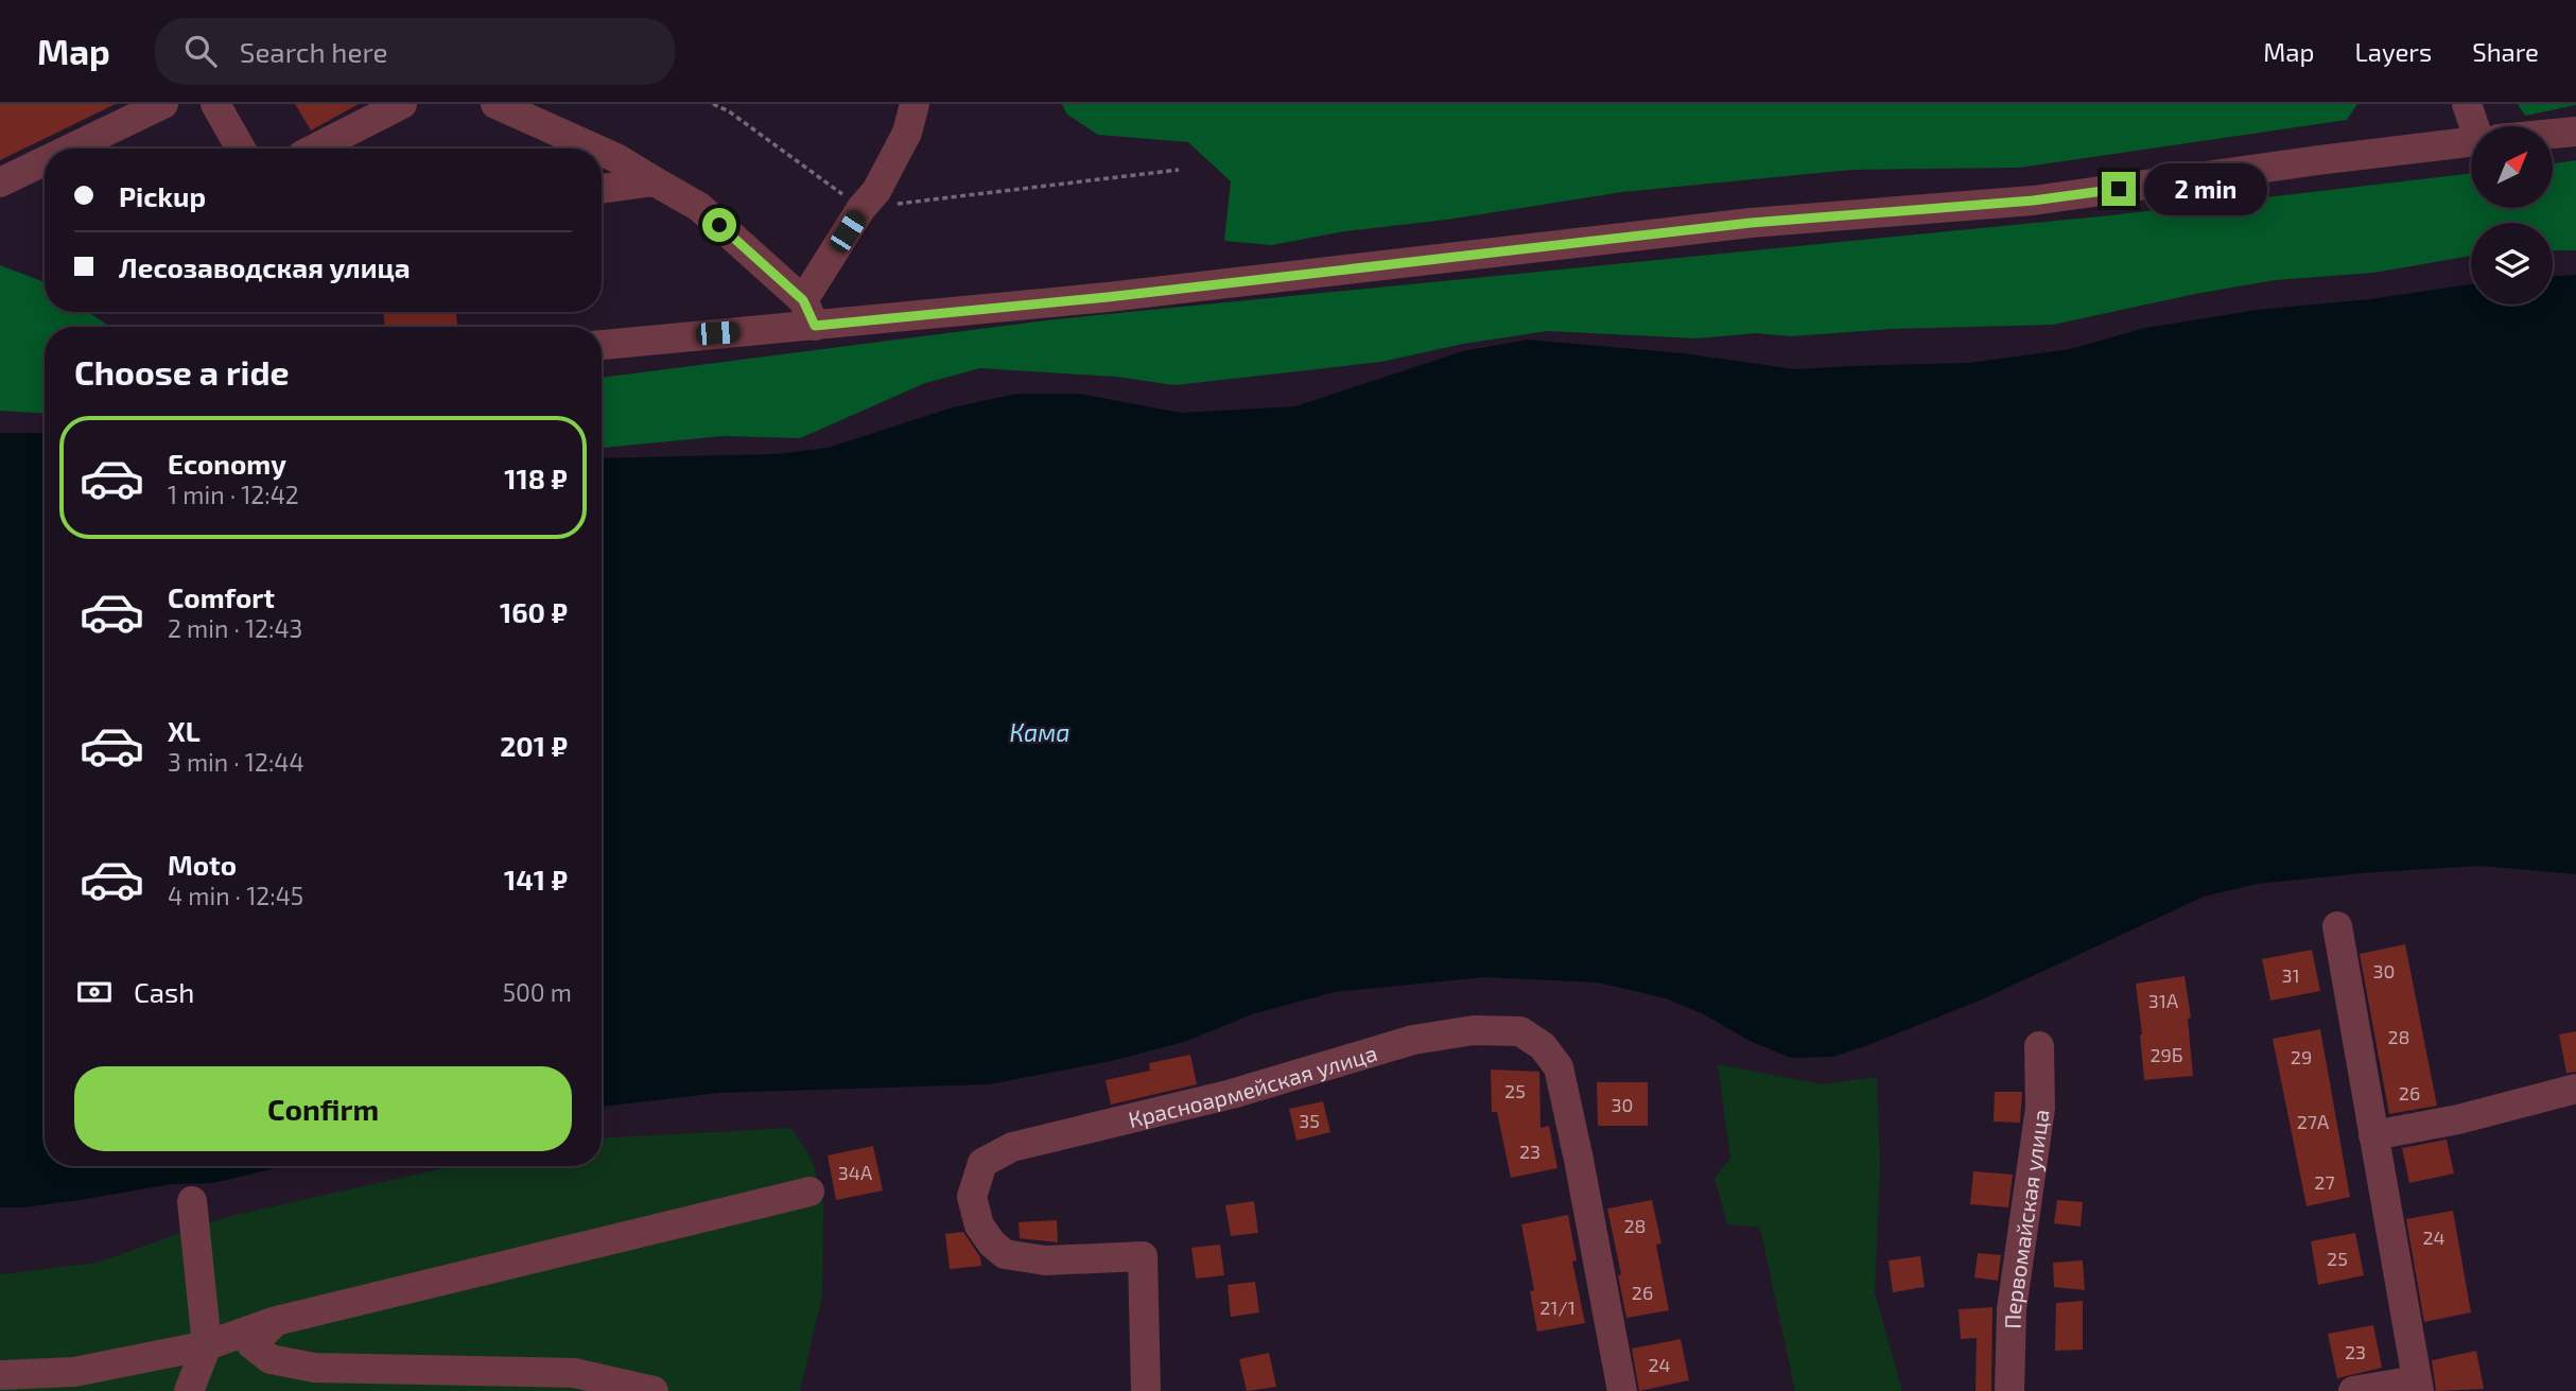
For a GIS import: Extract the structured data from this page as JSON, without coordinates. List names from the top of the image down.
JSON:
{
  "streets": {
    "street": ["Красноармейская улица", "Первомайская улица"]
  },
  "water": ["Кама"],
  "house_numbers": [
    "30",
    "31",
    "31А",
    "28",
    "29Б",
    "29",
    "25",
    "26",
    "30",
    "35",
    "27А",
    "23",
    "34А",
    "27",
    "28",
    "24",
    "25",
    "26",
    "21/1",
    "23",
    "24"
  ],
  "north": "top right",
  "page": {
    "header": "Map",
    "search": "Search here",
    "nav": ["Map", "Layers", "Share"],
    "banner": ["Pickup", "Лесозаводская улица"],
    "bubble": "2 min",
    "heading": "Choose a ride",
    "list": [
      {
        "name": "Economy",
        "note": "1 min · 12:42",
        "value": "118 ₽"
      },
      {
        "name": "Comfort",
        "note": "2 min · 12:43",
        "value": "160 ₽"
      },
      {
        "name": "XL",
        "note": "3 min · 12:44",
        "value": "201 ₽"
      },
      {
        "name": "Moto",
        "note": "4 min · 12:45",
        "value": "141 ₽"
      }
    ],
    "pay": ["Cash", "500 m"],
    "buttons": "Confirm"
  }
}
